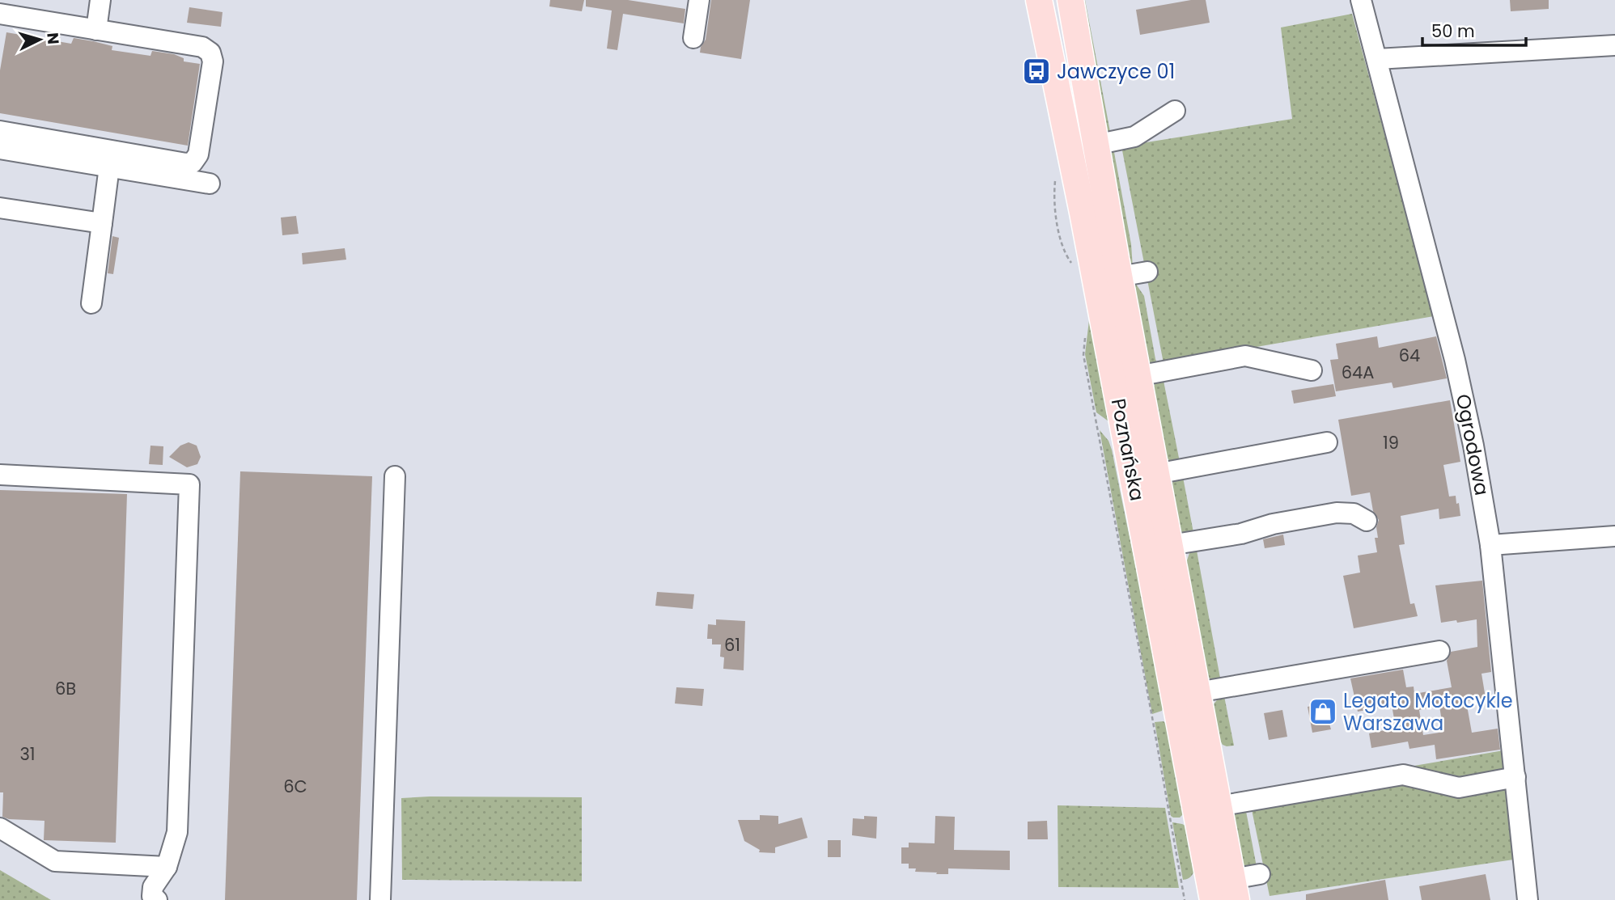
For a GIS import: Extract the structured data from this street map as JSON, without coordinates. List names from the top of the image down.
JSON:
{
  "streets": {
    "main road": ["Poznańska"],
    "street": ["Ogrodowa"]
  },
  "places": {
    "bus stop": ["Jawczyce 01"],
    "shop": ["Legato Motocykle Warszawa"]
  },
  "house_numbers": [
    "64",
    "64A",
    "19",
    "61",
    "6B",
    "31",
    "6C"
  ],
  "scale_bar": "50 m",
  "north": "right"
}
